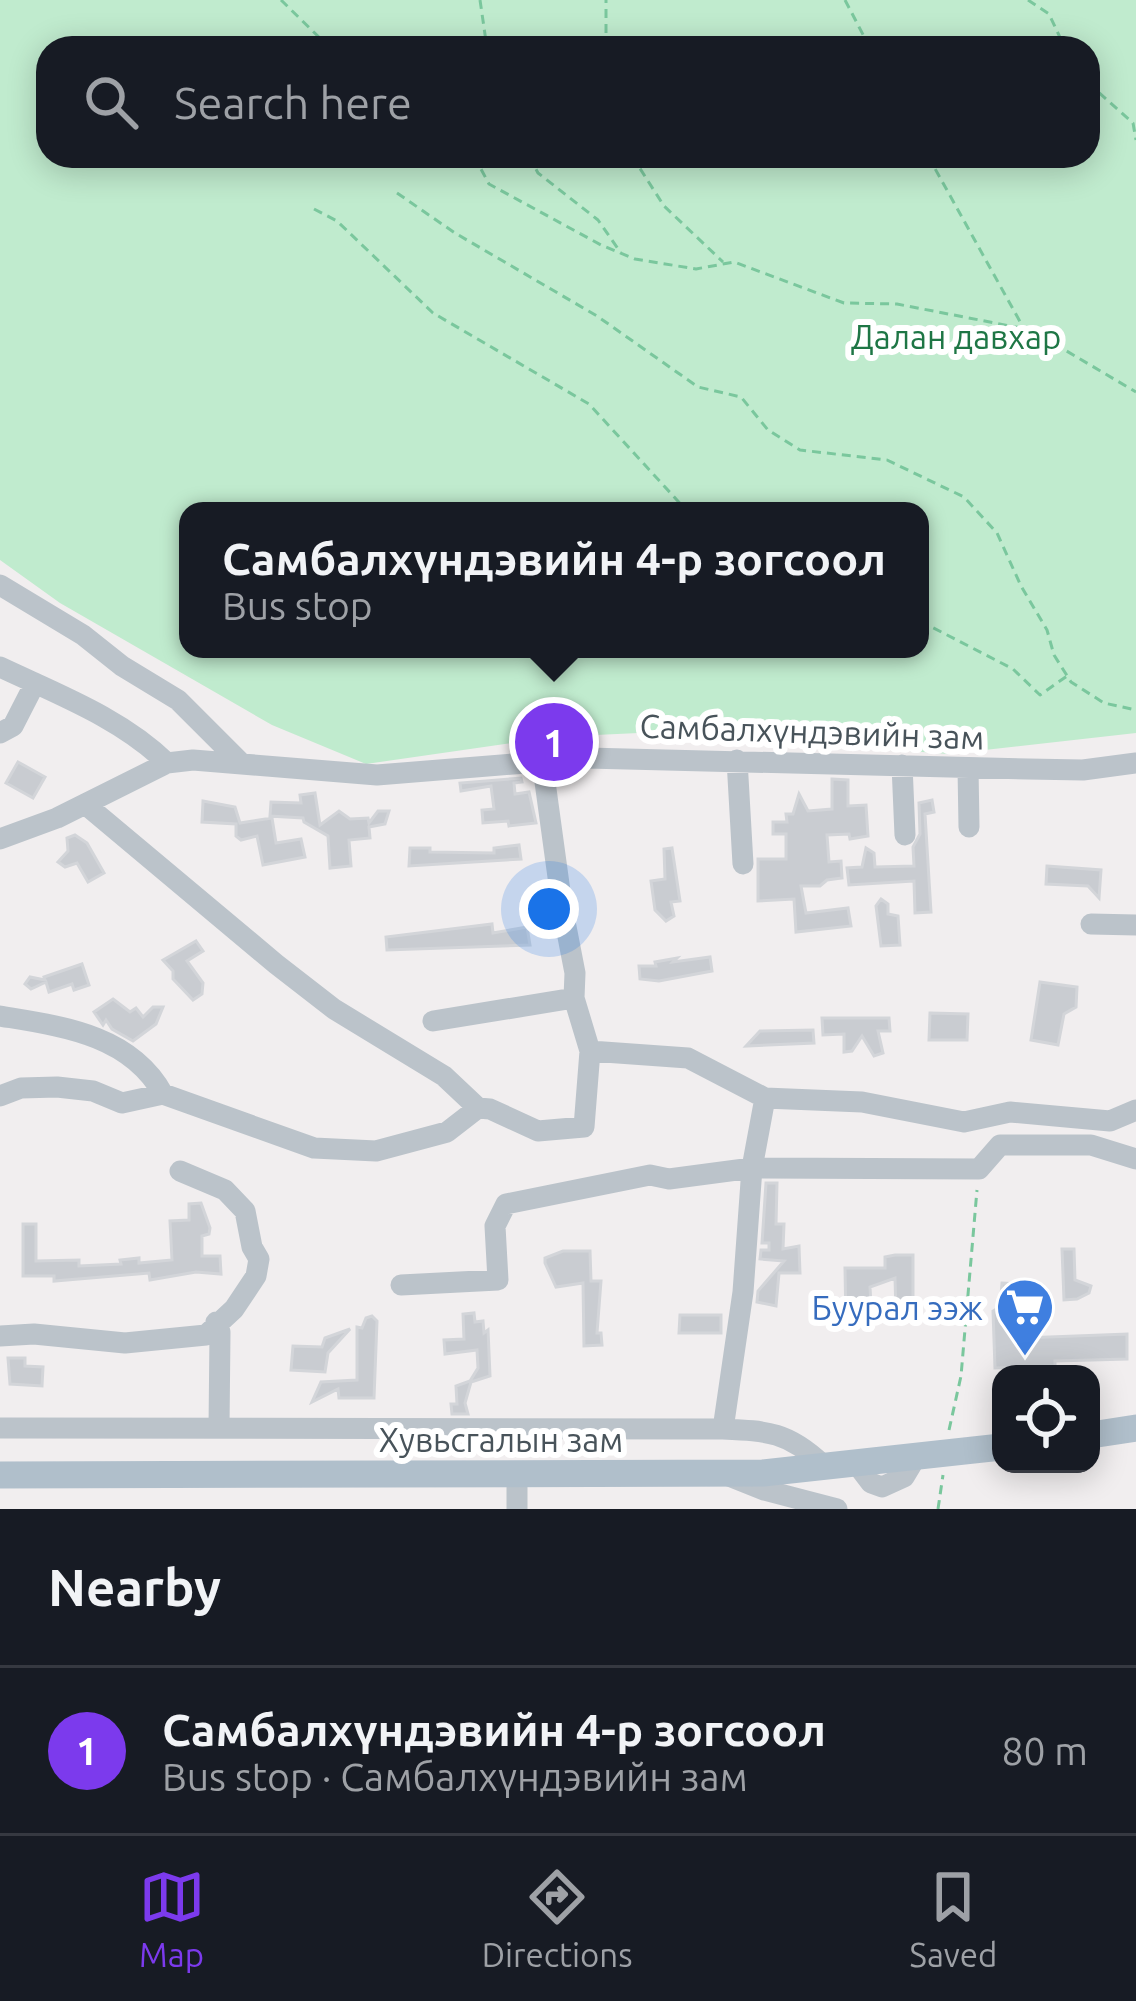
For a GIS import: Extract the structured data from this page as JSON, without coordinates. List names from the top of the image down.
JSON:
{
  "streets": {
    "main road": ["Хувьсгалын зам"],
    "street": ["Самбалхүндэвийн зам"]
  },
  "parks": ["Далан давхар"],
  "places": {
    "supermarket": ["Буурал ээж"]
  },
  "page": {
    "search": "Search here",
    "popup": ["Самбалхүндэвийн 4-р зогсоол", "Bus stop"],
    "pins": "1",
    "heading": "Nearby",
    "list": [
      {
        "mark": "1",
        "name": "Самбалхүндэвийн 4-р зогсоол",
        "note": "Bus stop · Самбалхүндэвийн зам",
        "value": "80 m"
      }
    ],
    "nav": ["Map", "Directions", "Saved"]
  }
}
